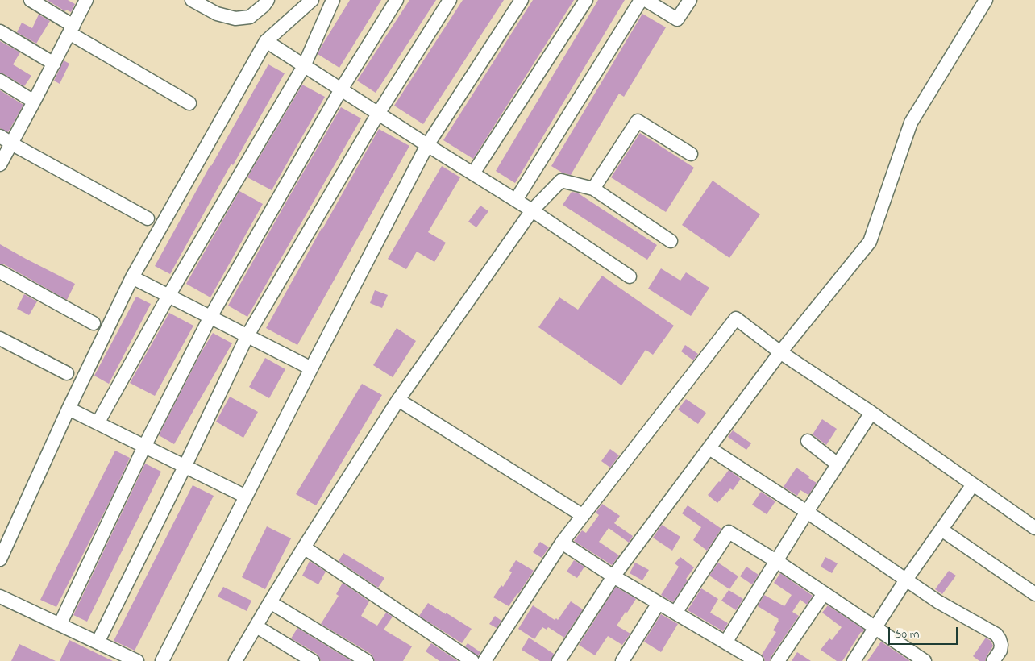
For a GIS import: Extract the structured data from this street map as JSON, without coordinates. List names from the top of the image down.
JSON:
{
  "scale_bar": "50 m"
}
